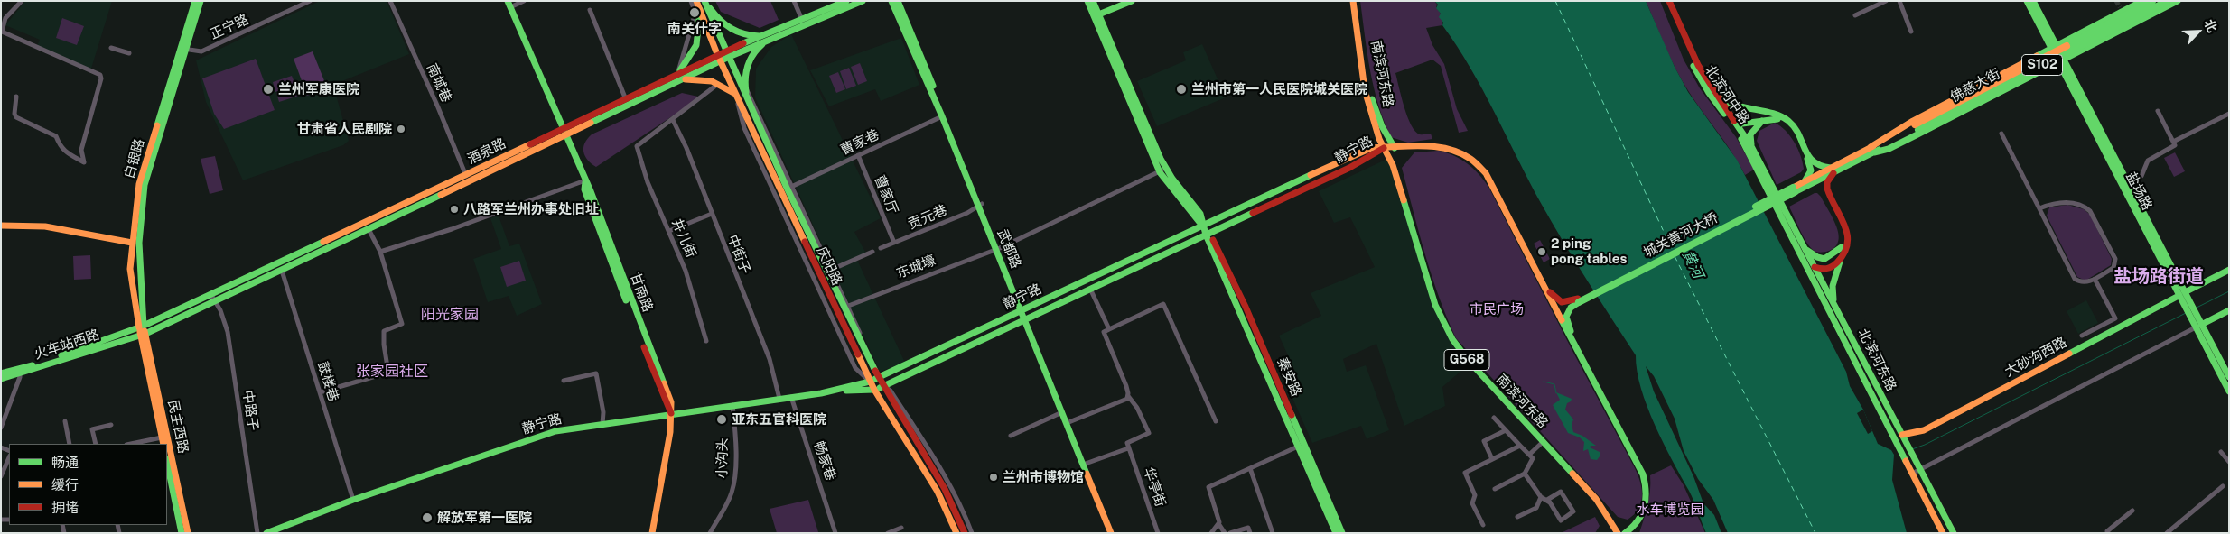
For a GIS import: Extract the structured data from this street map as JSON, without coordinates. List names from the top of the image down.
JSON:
{
  "streets": {
    "main road": [
      "S102",
      "南滨河东路",
      "佛慈大街",
      "北滨河中路",
      "静宁路",
      "酒泉路",
      "白银路",
      "盐场路",
      "城关黄河大桥",
      "武都路",
      "庆阳路",
      "甘南路",
      "火车站西路",
      "大砂沟西路",
      "G568",
      "北滨河东路",
      "秦安路",
      "民主西路"
    ],
    "street": [
      "正宁路",
      "南城巷",
      "曹家巷",
      "曹家厅",
      "贡元巷",
      "井儿街",
      "中街子",
      "东城壕",
      "鼓楼巷",
      "中路子",
      "小沟头",
      "畅家巷",
      "华亭街"
    ]
  },
  "crossings": [
    ["正宁路", "白银路"],
    ["南滨河东路", "静宁路"],
    ["南城巷", "酒泉路"],
    ["佛慈大街", "城关黄河大桥"],
    ["北滨河中路", "北滨河东路"],
    ["曹家巷", "曹家厅"],
    ["曹家巷", "武都路"],
    ["曹家巷", "庆阳路"],
    ["静宁路", "武都路"],
    ["静宁路", "中街子"],
    ["静宁路", "庆阳路"],
    ["静宁路", "甘南路"],
    ["静宁路", "秦安路"],
    ["静宁路", "鼓楼巷"],
    ["静宁路", "小沟头"],
    ["静宁路", "畅家巷"],
    ["酒泉路", "白银路"],
    ["酒泉路", "庆阳路"],
    ["酒泉路", "甘南路"],
    ["酒泉路", "火车站西路"],
    ["酒泉路", "鼓楼巷"],
    ["酒泉路", "中路子"],
    ["酒泉路", "民主西路"],
    ["白银路", "火车站西路"],
    ["白银路", "民主西路"],
    ["盐场路", "大砂沟西路"],
    ["曹家厅", "贡元巷"],
    ["贡元巷", "武都路"],
    ["井儿街", "中街子"],
    ["武都路", "东城壕"],
    ["庆阳路", "东城壕"],
    ["东城壕", "秦安路"],
    ["火车站西路", "民主西路"],
    ["大砂沟西路", "北滨河东路"]
  ],
  "districts": ["盐场路街道", "阳光家园", "张家园社区"],
  "water": ["黄河"],
  "parks": ["市民广场", "水车博览园"],
  "places": [
    "南关什字",
    "兰州军康医院",
    "兰州市第一人民医院城关医院",
    "甘肃省人民剧院",
    "八路军兰州办事处旧址",
    "2 ping pong tables",
    "亚东五官科医院",
    "兰州市博物馆",
    "解放军第一医院"
  ],
  "legend": ["畅通", "缓行", "拥堵"],
  "north": "top right"
}
